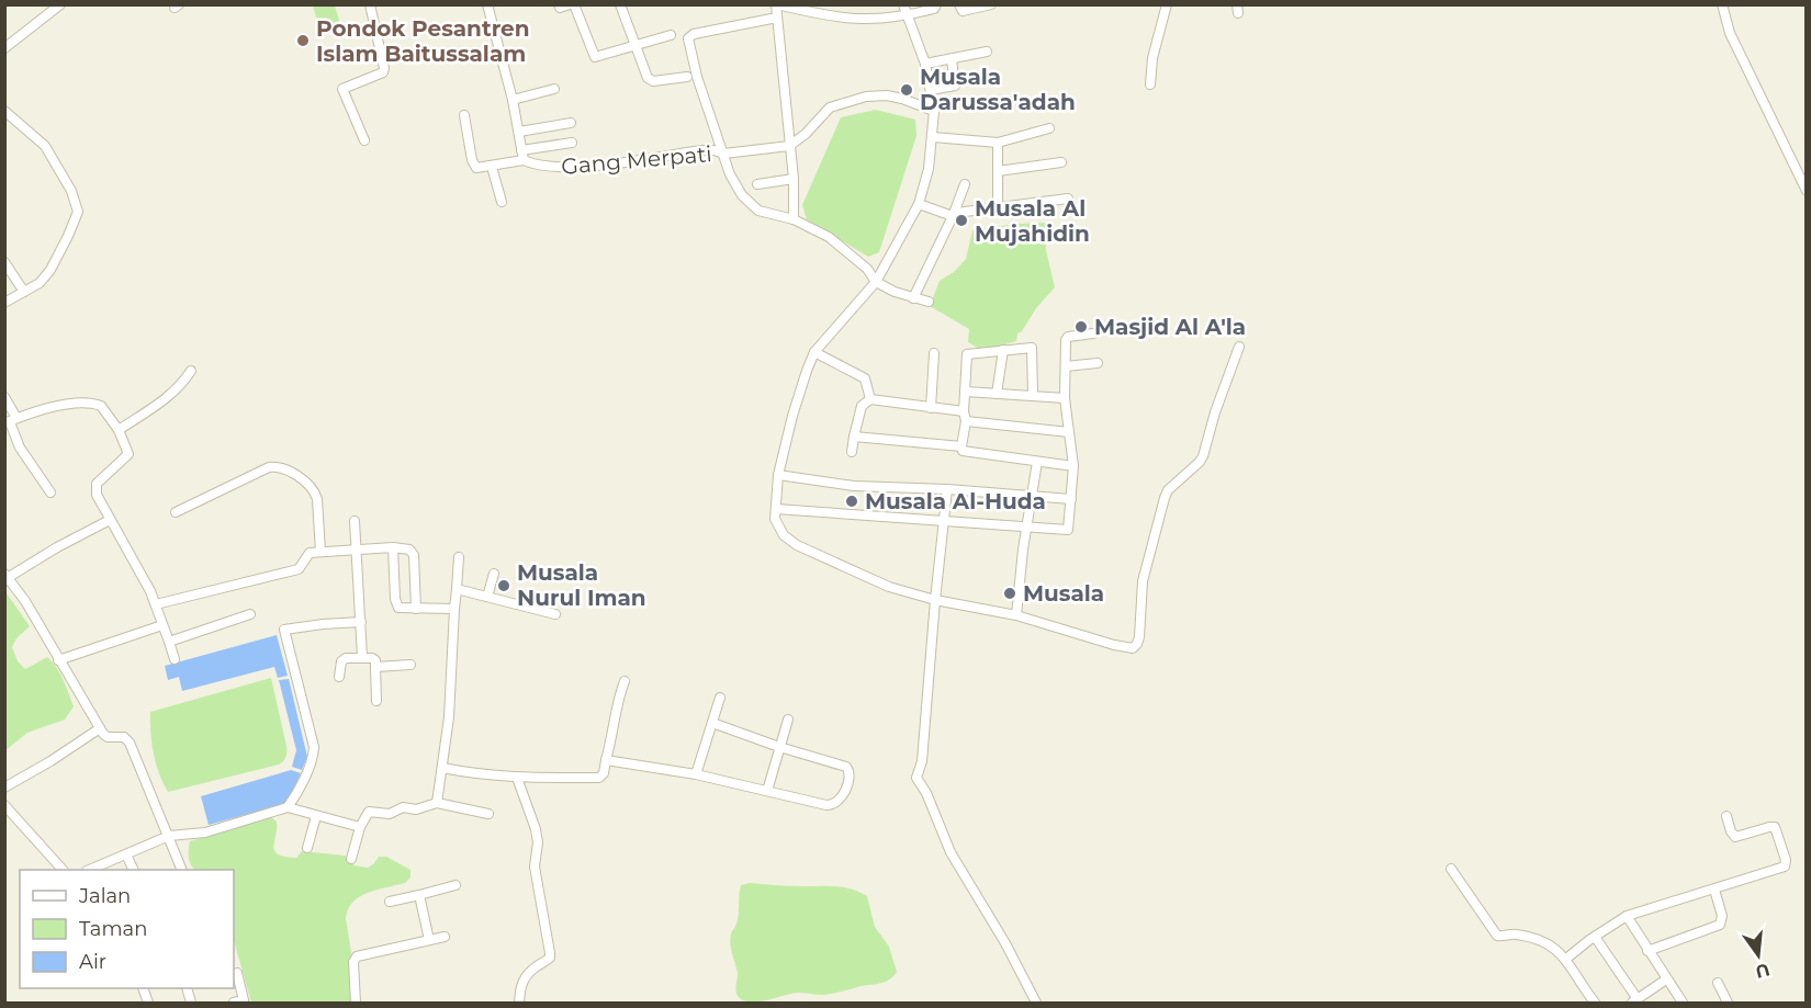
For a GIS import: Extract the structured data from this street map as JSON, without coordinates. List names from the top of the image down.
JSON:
{
  "streets": {
    "street": ["Gang Merpati"]
  },
  "places": [
    "Pondok Pesantren Islam Baitussalam",
    "Musala Darussa'adah",
    "Musala Al Mujahidin",
    "Masjid Al A'la",
    "Musala Al-Huda",
    "Musala Nurul Iman",
    "Musala"
  ],
  "legend": ["Jalan", "Taman", "Air"],
  "north": "bottom"
}
